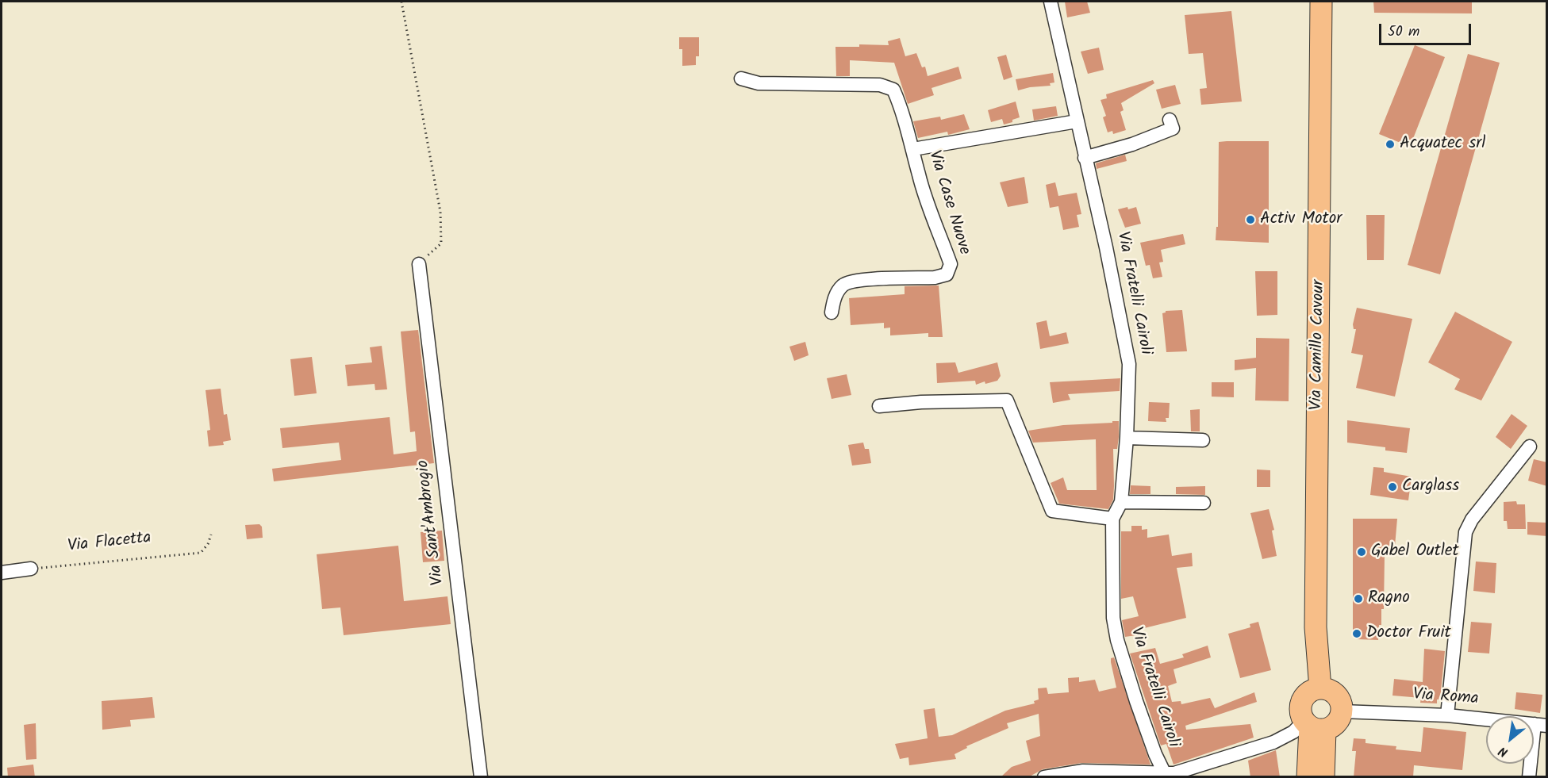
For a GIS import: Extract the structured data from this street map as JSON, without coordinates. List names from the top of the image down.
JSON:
{
  "streets": {
    "main road": ["Via Camillo Cavour"],
    "street": [
      "Via Case Nuove",
      "Via Fratelli Cairoli",
      "Via Sant'Ambrogio",
      "Via Roma"
    ],
    "path": ["Via Flacetta"]
  },
  "crossings": [
    ["Via Case Nuove", "Via Fratelli Cairoli"],
    ["Via Camillo Cavour", "Via Roma"]
  ],
  "places": [
    "Acquatec srl",
    "Activ Motor",
    "Carglass",
    "Gabel Outlet",
    "Ragno",
    "Doctor Fruit"
  ],
  "scale_bar": "50 m",
  "north": "bottom left"
}
